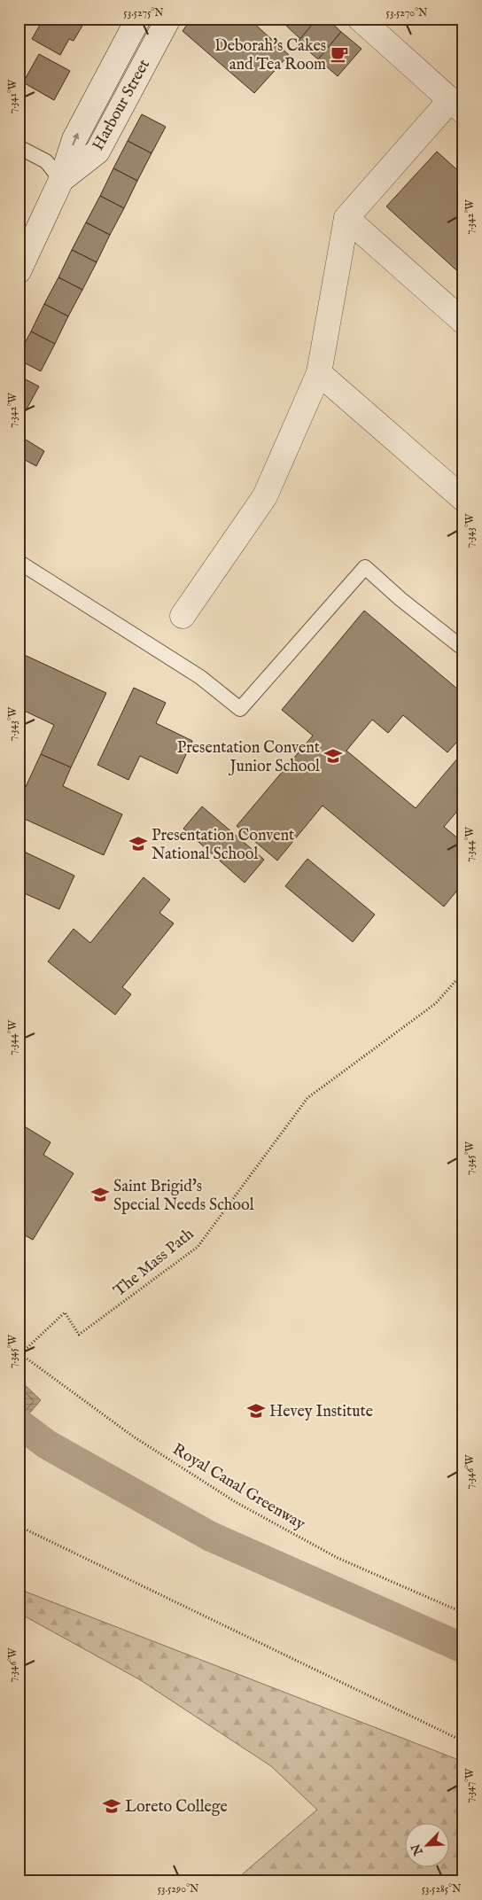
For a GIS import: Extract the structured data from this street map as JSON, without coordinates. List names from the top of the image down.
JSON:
{
  "streets": {
    "street": ["Harbour Street"],
    "path": ["The Mass Path", "Royal Canal Greenway"]
  },
  "crossings": [
    ["The Mass Path", "Royal Canal Greenway"]
  ],
  "places": {
    "cafe": ["Deborah's Cakes and Tea Room"],
    "school or university": [
      "Presentation Convent Junior School",
      "Presentation Convent National School",
      "Saint Brigid's Special Needs School",
      "Hevey Institute",
      "Loreto College"
    ]
  },
  "north": "bottom left",
  "coordinates": [
    "53.5275°N",
    "53.5270°N",
    "7.341°W",
    "7.342°W",
    "7.343°W",
    "7.344°W",
    "7.345°W",
    "7.346°W",
    "7.347°W",
    "53.5290°N",
    "53.5285°N"
  ]
}
